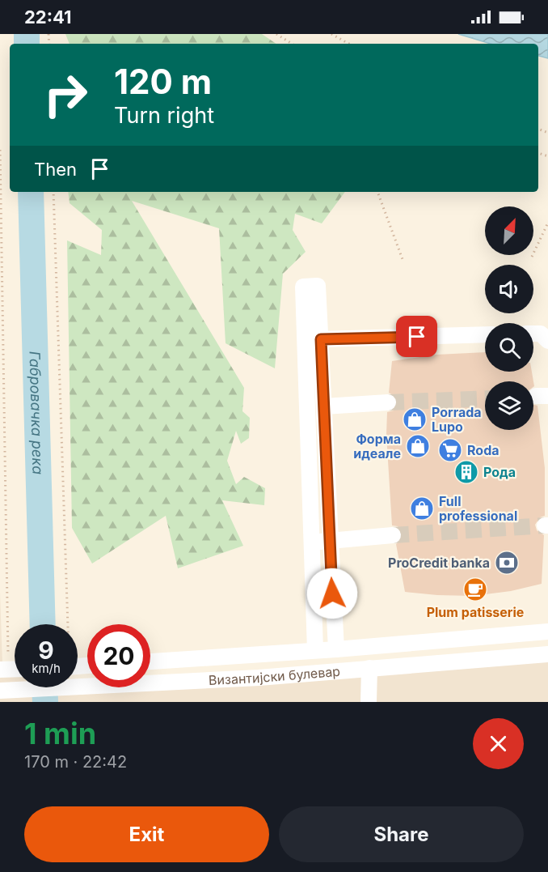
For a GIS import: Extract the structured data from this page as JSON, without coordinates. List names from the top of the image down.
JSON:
{
  "streets": {
    "street": ["Византијски булевар"]
  },
  "water": ["Габровачка река"],
  "places": {
    "shop": ["Porrada Lupo", "Форма идеале", "Full professional"],
    "supermarket": ["Roda"],
    "building": ["Рода"],
    "bank": ["ProCredit banka"],
    "cafe": ["Plum patisserie"]
  },
  "north": "top right",
  "page": {
    "status": "22:41",
    "turn": ["120 m", "Turn right"],
    "then": "Then",
    "speed": "9 km/h",
    "limit": "20",
    "heading": ["1 min", "170 m · 22:42"],
    "buttons": ["Exit", "Share"]
  }
}
